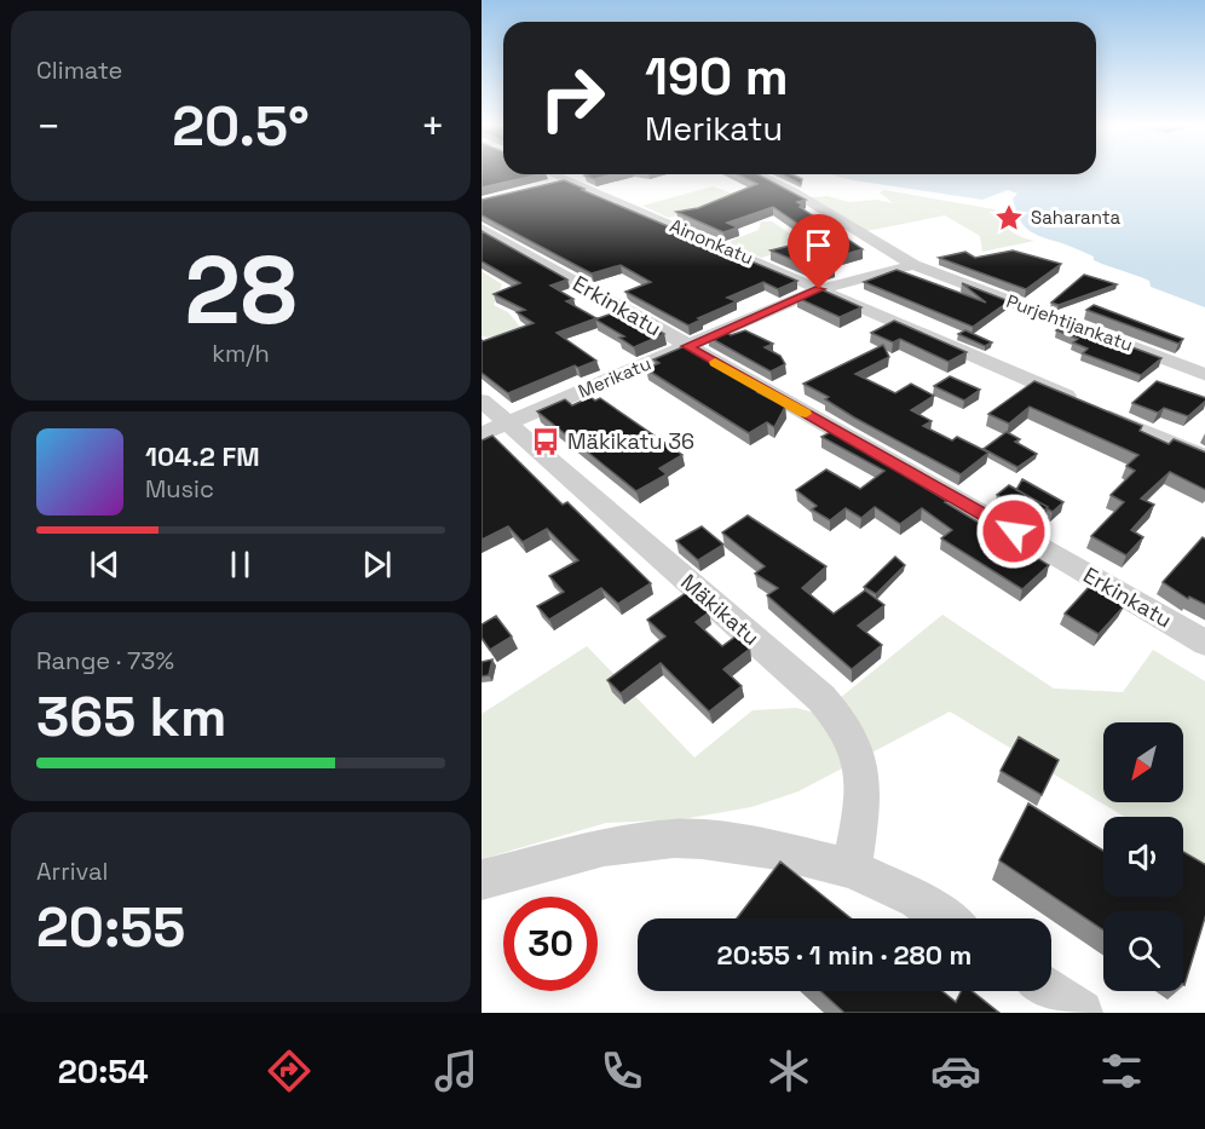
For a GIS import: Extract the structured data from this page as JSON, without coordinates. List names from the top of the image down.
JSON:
{
  "streets": {
    "street": [
      "Ainonkatu",
      "Erkinkatu",
      "Purjehtijankatu",
      "Merikatu",
      "Mäkikatu"
    ]
  },
  "crossings": [
    ["Ainonkatu", "Merikatu"],
    ["Erkinkatu", "Merikatu"],
    ["Purjehtijankatu", "Merikatu"],
    ["Merikatu", "Mäkikatu"]
  ],
  "places": {
    "place": ["Saharanta"],
    "bus stop": ["Mäkikatu 36"]
  },
  "north": "bottom left",
  "page": {
    "tile": [
      "Climate",
      ["28", "km/h"],
      ["Range · 73%", "365 km"],
      ["Arrival", "20:55"]
    ],
    "turn": ["190 m", "Merikatu"],
    "heat": ["−", "20.5°", "+"],
    "song": ["104.2 FM", "Music"],
    "limit": "30",
    "trip": "20:55 · 1 min · 280 m",
    "tabs": "20:54"
  }
}
